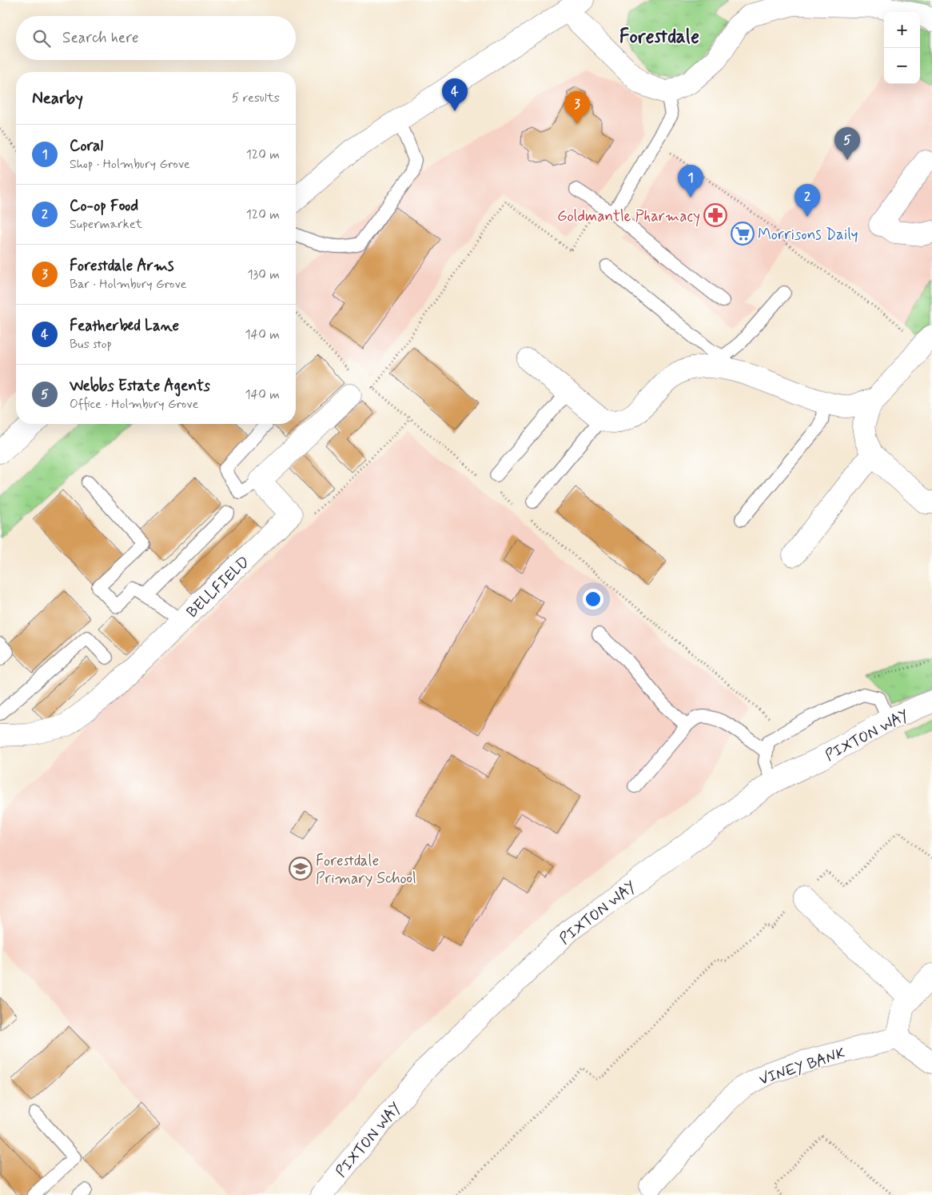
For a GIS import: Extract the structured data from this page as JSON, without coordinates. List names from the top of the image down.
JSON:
{
  "streets": {
    "street": ["BELLFIELD", "PIXTON WAY", "VINEY BANK"]
  },
  "districts": ["Forestdale"],
  "places": {
    "pharmacy": ["Goldmantle Pharmacy"],
    "supermarket": ["Morrisons Daily"],
    "school or university": ["Forestdale Primary School"]
  },
  "page": {
    "map_buttons": ["+", "−"],
    "search": "Search here",
    "heading": ["Nearby", "5 results"],
    "pins": [
      "4",
      "3",
      "5",
      "1",
      "2"
    ],
    "list": [
      {
        "mark": "1",
        "name": "Coral",
        "note": "Shop · Holmbury Grove",
        "value": "120 m"
      },
      {
        "mark": "2",
        "name": "Co-op Food",
        "note": "Supermarket",
        "value": "120 m"
      },
      {
        "mark": "3",
        "name": "Forestdale Arms",
        "note": "Bar · Holmbury Grove",
        "value": "130 m"
      },
      {
        "mark": "4",
        "name": "Featherbed Lane",
        "note": "Bus stop",
        "value": "140 m"
      },
      {
        "mark": "5",
        "name": "Webbs Estate Agents",
        "note": "Office · Holmbury Grove",
        "value": "140 m"
      }
    ]
  }
}
